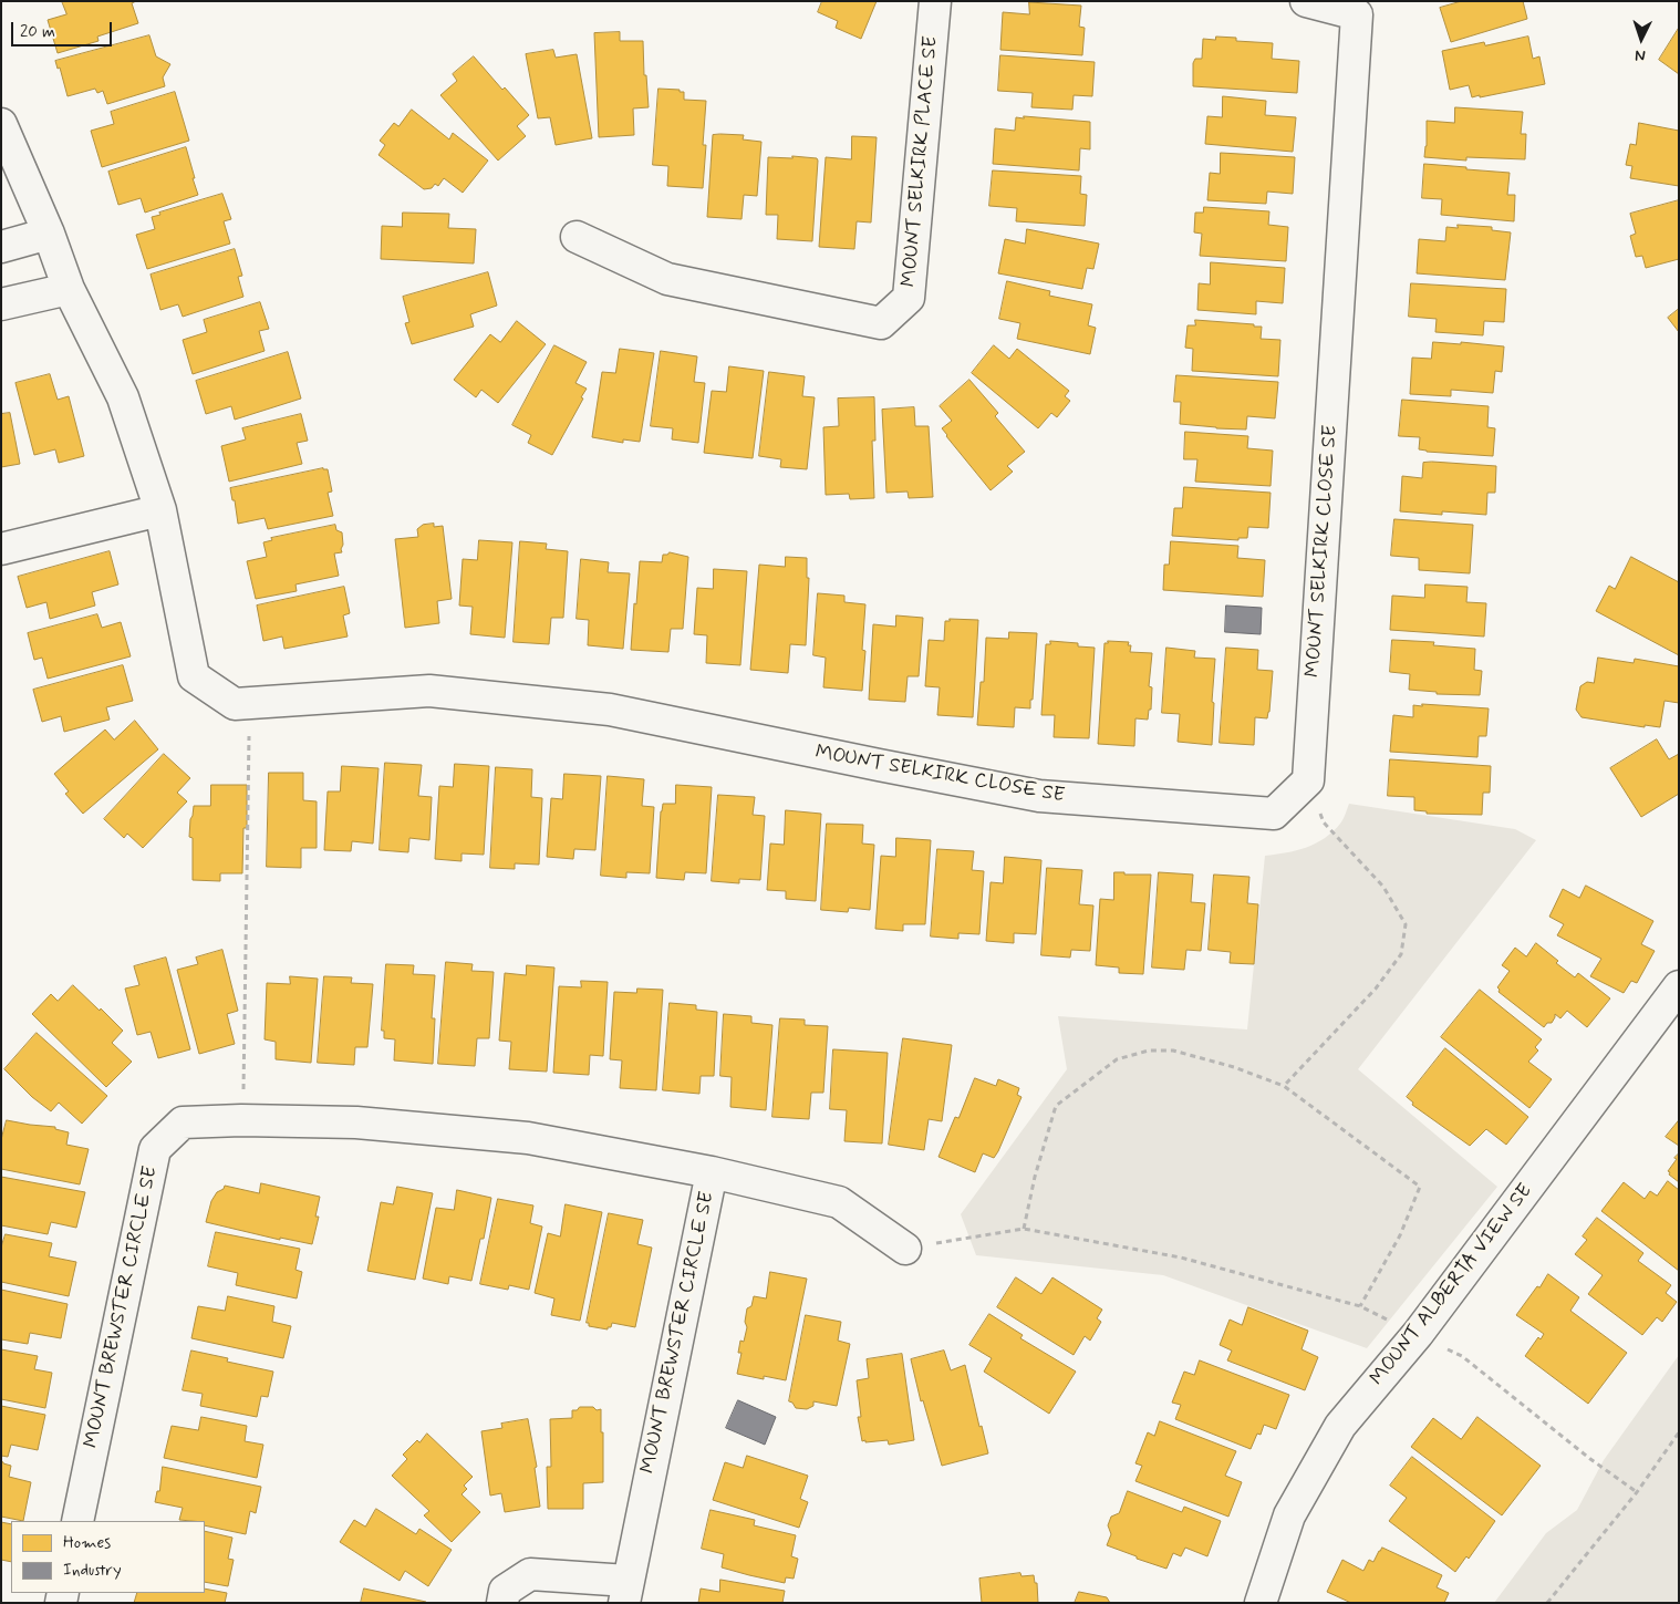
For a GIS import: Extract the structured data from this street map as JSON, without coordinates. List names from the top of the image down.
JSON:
{
  "streets": {
    "street": [
      "MOUNT SELKIRK PLACE SE",
      "MOUNT SELKIRK CLOSE SE",
      "MOUNT ALBERTA VIEW SE",
      "MOUNT BREWSTER CIRCLE SE"
    ]
  },
  "legend": ["Homes", "Industry"],
  "scale_bar": "20 m",
  "north": "bottom"
}
